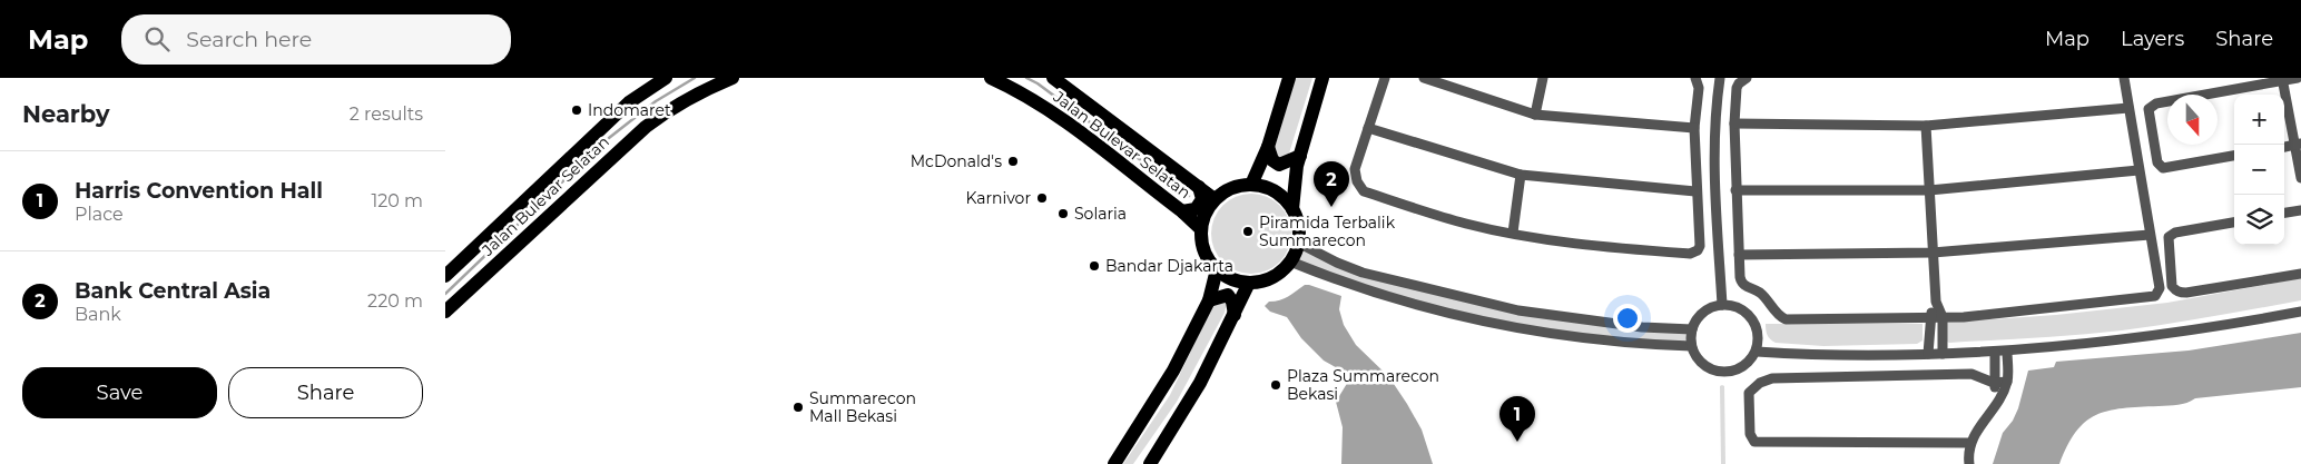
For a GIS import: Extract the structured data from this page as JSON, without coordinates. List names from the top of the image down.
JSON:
{
  "streets": {
    "main road": ["Jalan Bulevar Selatan"]
  },
  "places": [
    "Indomaret",
    "McDonald's",
    "Karnivor",
    "Solaria",
    "Piramida Terbalik Summarecon",
    "Bandar Djakarta",
    "Plaza Summarecon Bekasi",
    "Summarecon Mall Bekasi"
  ],
  "north": "bottom",
  "page": {
    "header": "Map",
    "search": "Search here",
    "nav": ["Map", "Layers", "Share"],
    "heading": ["Nearby", "2 results"],
    "map_buttons": ["+", "−"],
    "list": [
      {
        "mark": "1",
        "name": "Harris Convention Hall",
        "note": "Place",
        "value": "120 m"
      },
      {
        "mark": "2",
        "name": "Bank Central Asia",
        "note": "Bank",
        "value": "220 m"
      }
    ],
    "pins": ["2", "1"],
    "buttons": ["Save", "Share"]
  }
}
